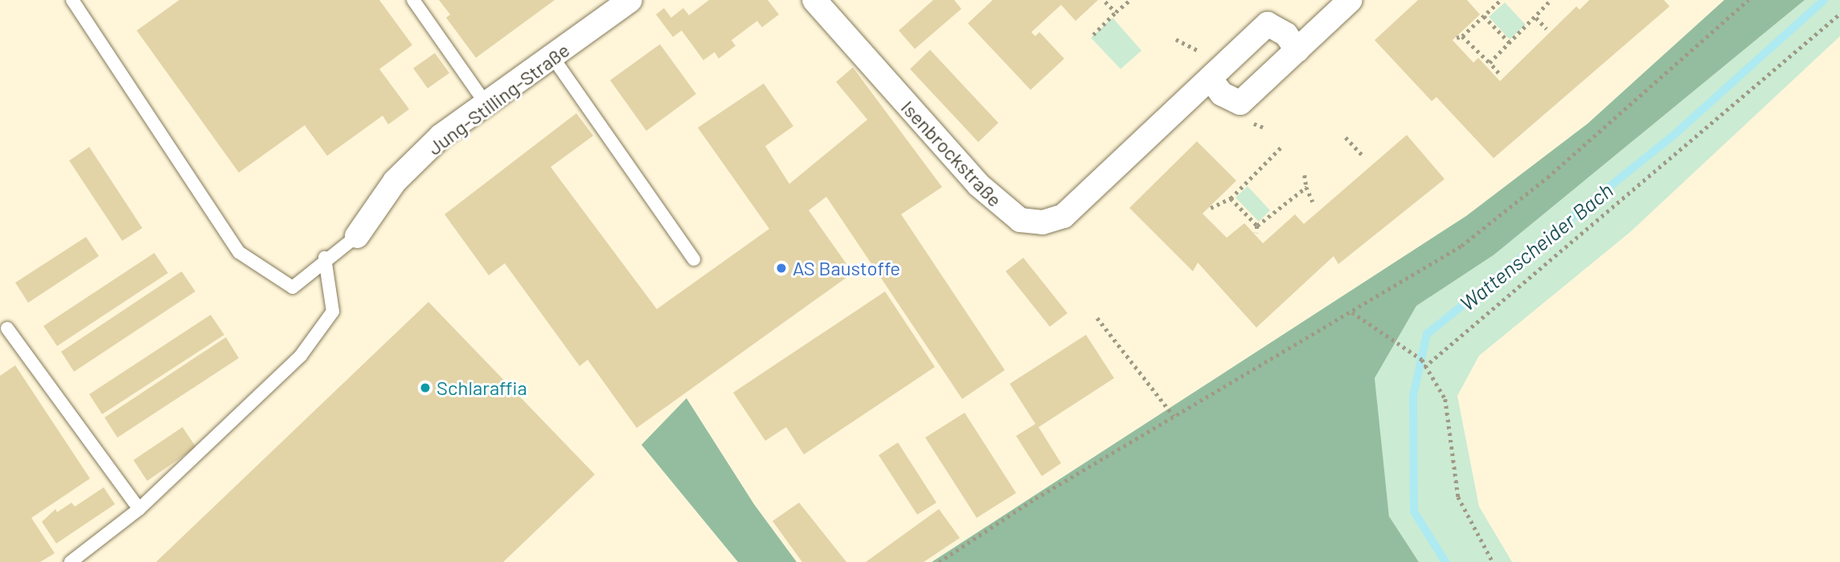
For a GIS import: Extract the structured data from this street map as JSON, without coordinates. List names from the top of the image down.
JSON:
{
  "streets": {
    "street": ["Jung-Stilling-Straße", "Isenbrockstraße"]
  },
  "water": ["Wattenscheider Bach"],
  "places": ["AS Baustoffe", "Schlaraffia"]
}
